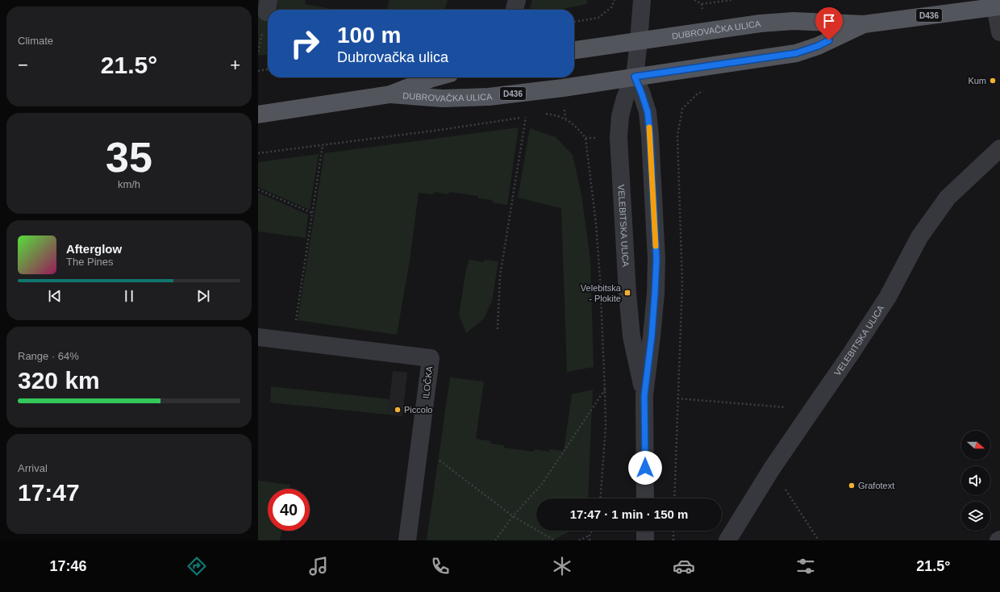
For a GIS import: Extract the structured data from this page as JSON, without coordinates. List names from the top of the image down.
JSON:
{
  "streets": {
    "main road": ["D436", "DUBROVAČKA ULICA"],
    "street": ["VELEBITSKA ULICA", "ILOČKA"]
  },
  "crossings": [
    ["DUBROVAČKA ULICA", "VELEBITSKA ULICA"]
  ],
  "places": {
    "other": ["Kum", "Piccolo", "Grafotext"],
    "transit": ["Velebitska - Plokite"]
  },
  "north": "right",
  "page": {
    "tile": [
      "Climate",
      ["35", "km/h"],
      ["Range · 64%", "320 km"],
      ["Arrival", "17:47"]
    ],
    "turn": ["100 m", "Dubrovačka ulica"],
    "heat": ["−", "21.5°", "+"],
    "song": ["Afterglow", "The Pines"],
    "limit": "40",
    "trip": "17:47 · 1 min · 150 m",
    "tabs": ["17:46", "21.5°"]
  }
}
